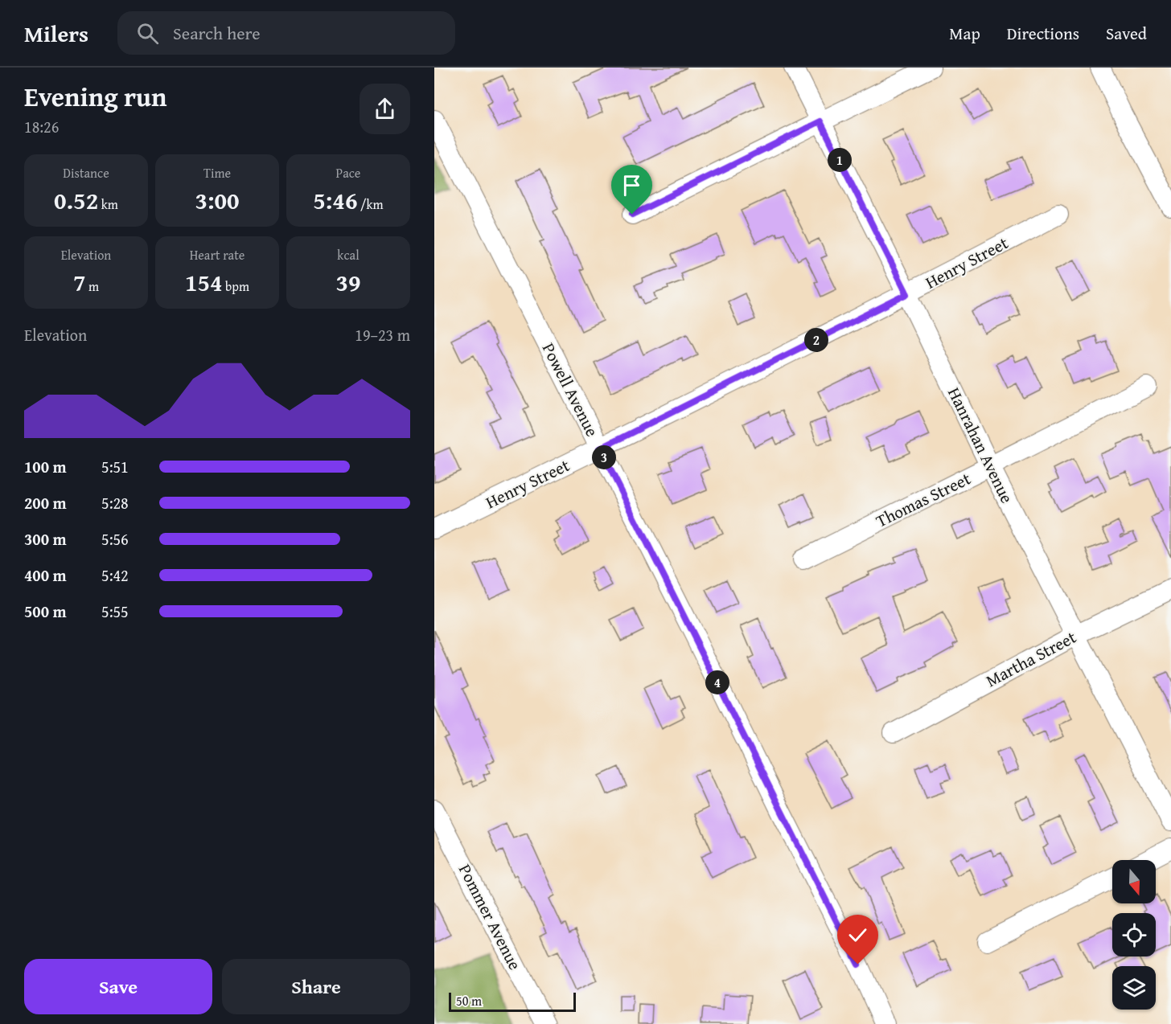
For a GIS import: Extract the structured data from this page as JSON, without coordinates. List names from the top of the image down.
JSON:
{
  "streets": {
    "street": [
      "Henry Street",
      "Powell Avenue",
      "Hanrahan Avenue",
      "Thomas Street",
      "Martha Street",
      "Pommer Avenue"
    ]
  },
  "crossings": [
    ["Henry Street", "Powell Avenue"],
    ["Henry Street", "Hanrahan Avenue"],
    ["Hanrahan Avenue", "Thomas Street"],
    ["Hanrahan Avenue", "Martha Street"]
  ],
  "scale_bar": "50 m",
  "north": "bottom",
  "page": {
    "header": "Milers",
    "search": "Search here",
    "nav": ["Map", "Directions", "Saved"],
    "heading": ["Evening run", "18:26"],
    "pins": [
      "1",
      "2",
      "3",
      "4"
    ],
    "stats": [
      ["Distance", "0.52 km"],
      ["Time", "3:00"],
      ["Pace", "5:46 /km"],
      ["Elevation", "7 m"],
      ["Heart rate", "154 bpm"],
      ["kcal", "39"]
    ],
    "chart": ["Elevation", "19–23 m"],
    "list": [
      {
        "name": "100 m",
        "note": "5:51"
      },
      {
        "name": "200 m",
        "note": "5:28"
      },
      {
        "name": "300 m",
        "note": "5:56"
      },
      {
        "name": "400 m",
        "note": "5:42"
      },
      {
        "name": "500 m",
        "note": "5:55"
      }
    ],
    "buttons": ["Save", "Share"],
    "scale": "50 m"
  }
}
